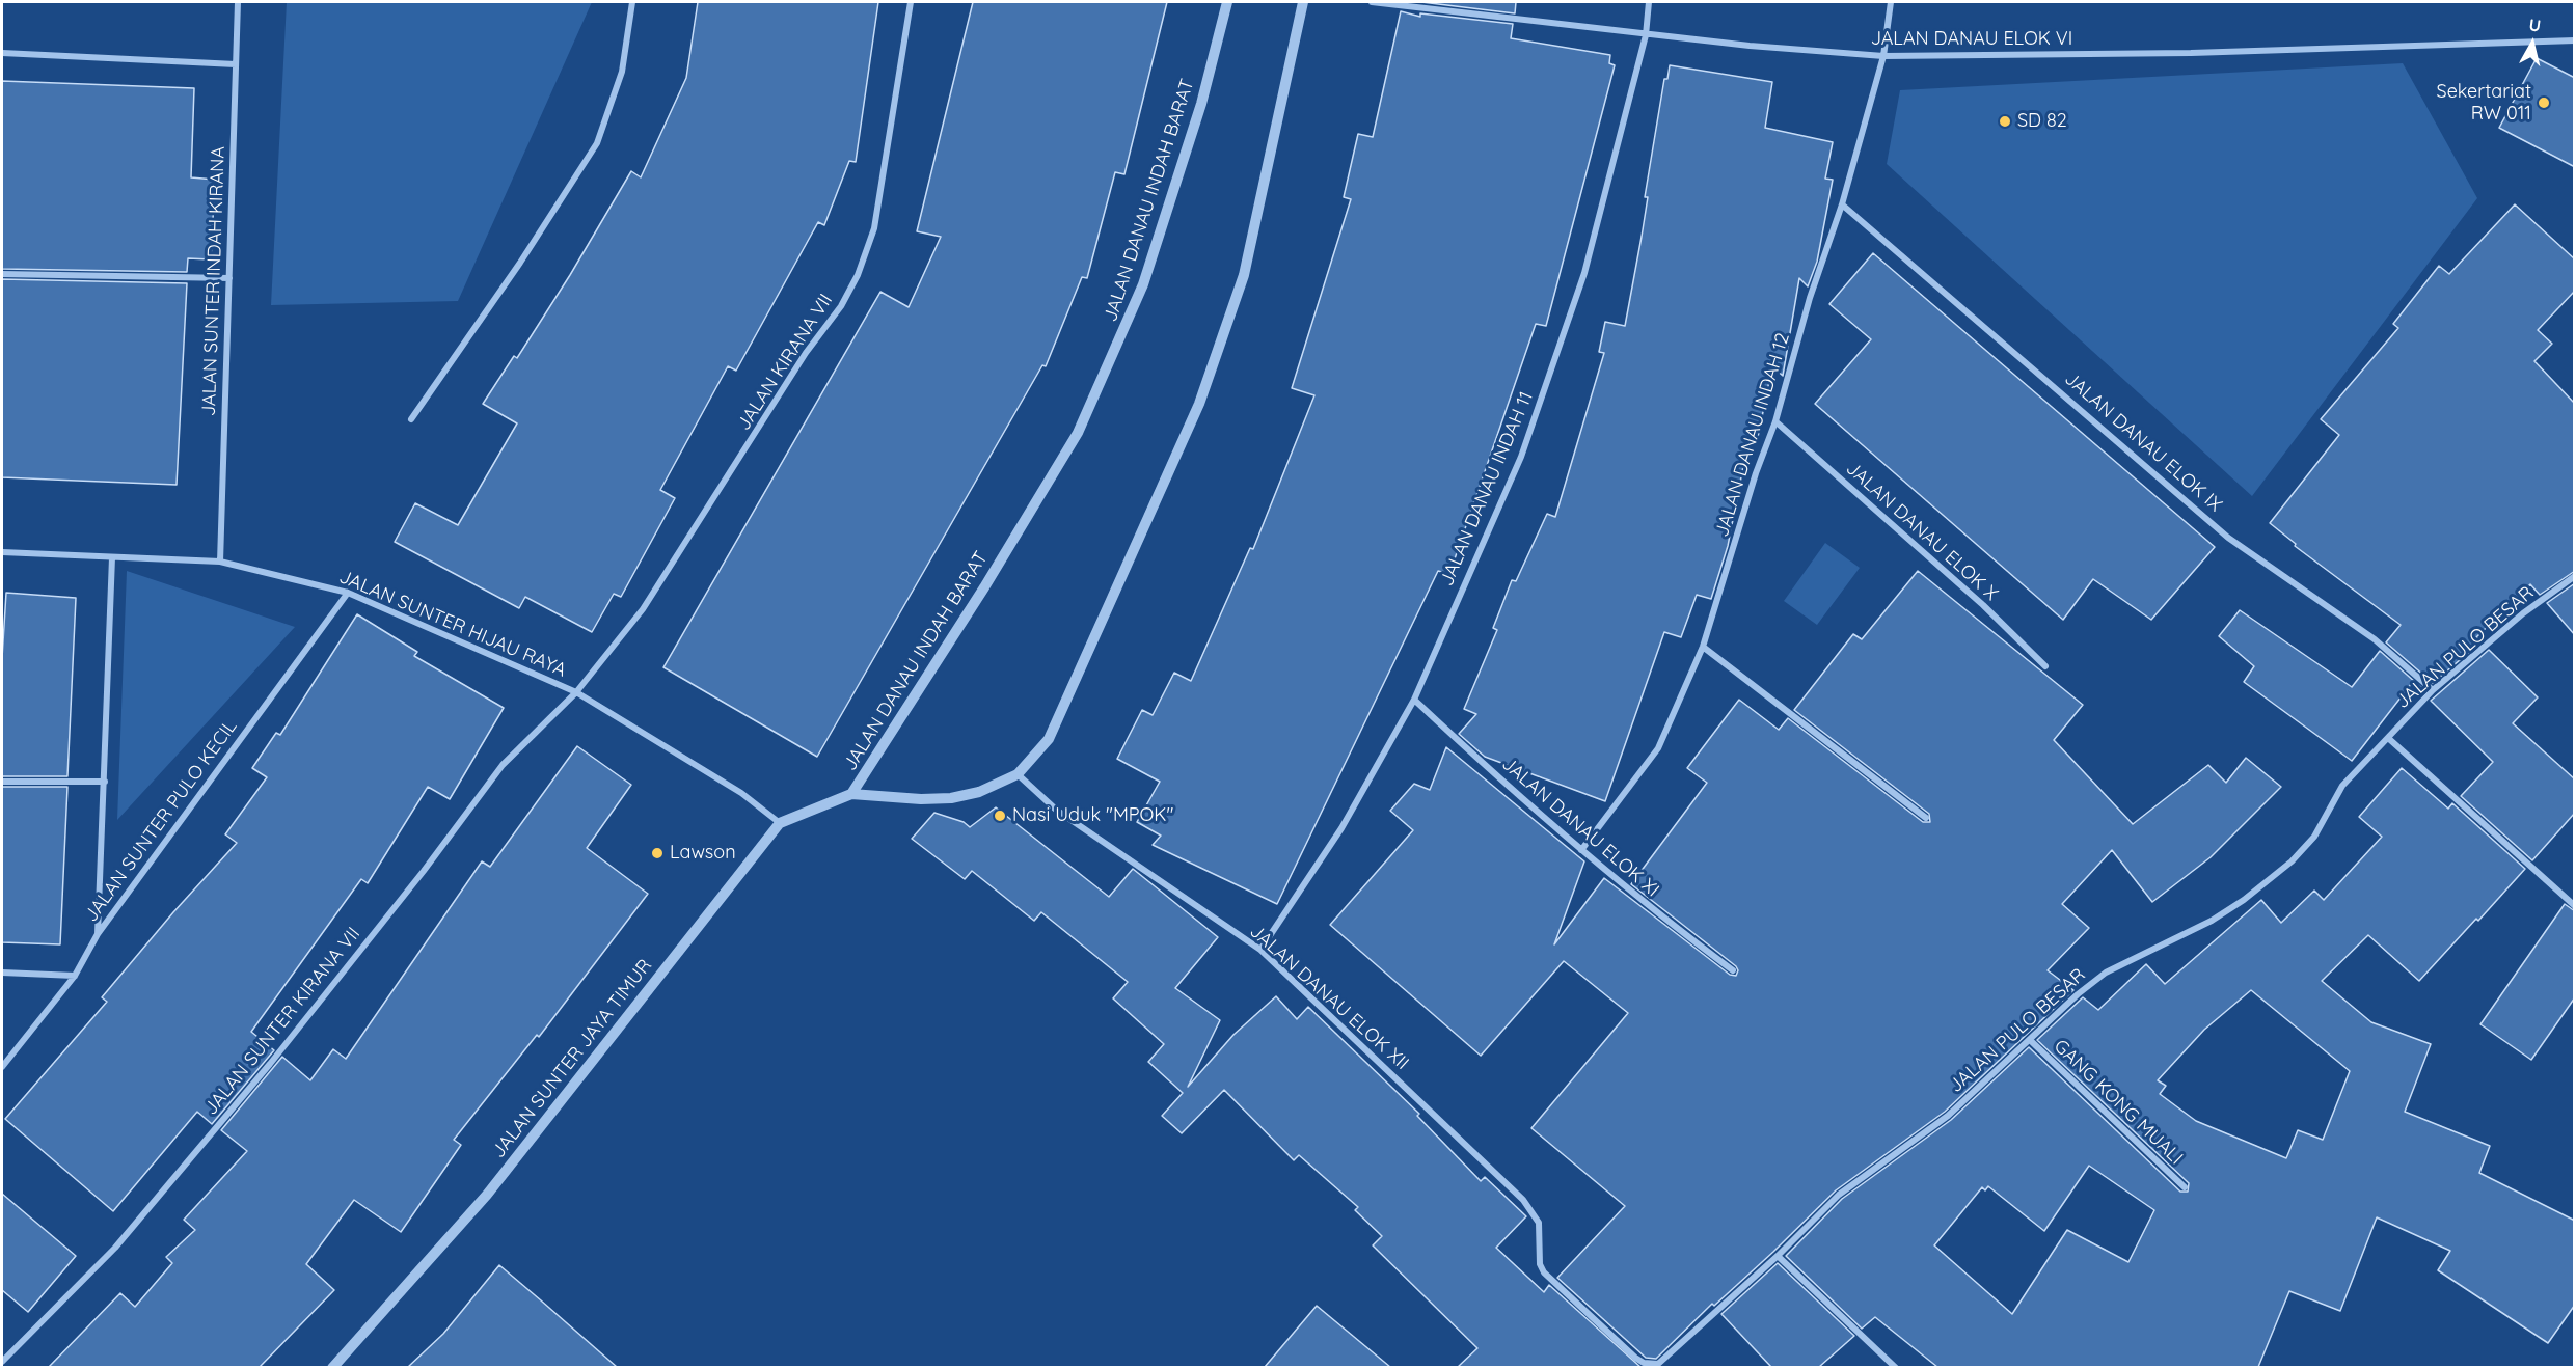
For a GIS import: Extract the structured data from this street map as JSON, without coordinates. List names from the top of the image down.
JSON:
{
  "streets": {
    "street": [
      "JALAN DANAU ELOK VI",
      "JALAN DANAU INDAH BARAT",
      "JALAN SUNTER INDAH KIRANA",
      "JALAN KIRANA VII",
      "JALAN DANAU INDAH 12",
      "JALAN DANAU ELOK IX",
      "JALAN DANAU INDAH 11",
      "JALAN DANAU ELOK X",
      "JALAN SUNTER HIJAU RAYA",
      "JALAN PULO BESAR",
      "JALAN SUNTER PULO KECIL",
      "JALAN DANAU ELOK XI",
      "JALAN DANAU ELOK XII",
      "JALAN SUNTER KIRANA VII",
      "JALAN SUNTER JAYA TIMUR",
      "GANG KONG MUALI"
    ]
  },
  "crossings": [
    ["JALAN DANAU ELOK VI", "JALAN DANAU INDAH 12"],
    ["JALAN DANAU ELOK VI", "JALAN DANAU INDAH 11"],
    ["JALAN DANAU INDAH BARAT", "JALAN DANAU ELOK XII"],
    ["JALAN DANAU INDAH BARAT", "JALAN SUNTER JAYA TIMUR"],
    ["JALAN SUNTER INDAH KIRANA", "JALAN SUNTER HIJAU RAYA"],
    ["JALAN KIRANA VII", "JALAN SUNTER HIJAU RAYA"],
    ["JALAN KIRANA VII", "JALAN SUNTER KIRANA VII"],
    ["JALAN DANAU INDAH 12", "JALAN DANAU ELOK IX"],
    ["JALAN DANAU INDAH 12", "JALAN DANAU ELOK X"],
    ["JALAN DANAU INDAH 12", "JALAN DANAU ELOK XI"],
    ["JALAN DANAU ELOK IX", "JALAN PULO BESAR"],
    ["JALAN DANAU INDAH 11", "JALAN DANAU ELOK XI"],
    ["JALAN DANAU INDAH 11", "JALAN DANAU ELOK XII"],
    ["JALAN SUNTER HIJAU RAYA", "JALAN SUNTER PULO KECIL"],
    ["JALAN SUNTER HIJAU RAYA", "JALAN SUNTER KIRANA VII"],
    ["JALAN SUNTER HIJAU RAYA", "JALAN SUNTER JAYA TIMUR"],
    ["JALAN PULO BESAR", "JALAN DANAU ELOK XII"],
    ["JALAN PULO BESAR", "GANG KONG MUALI"]
  ],
  "places": [
    "Sekertariat RW 011",
    "SD 82",
    "Nasi Uduk \"MPOK\"",
    "Lawson"
  ],
  "north": "top"
}
